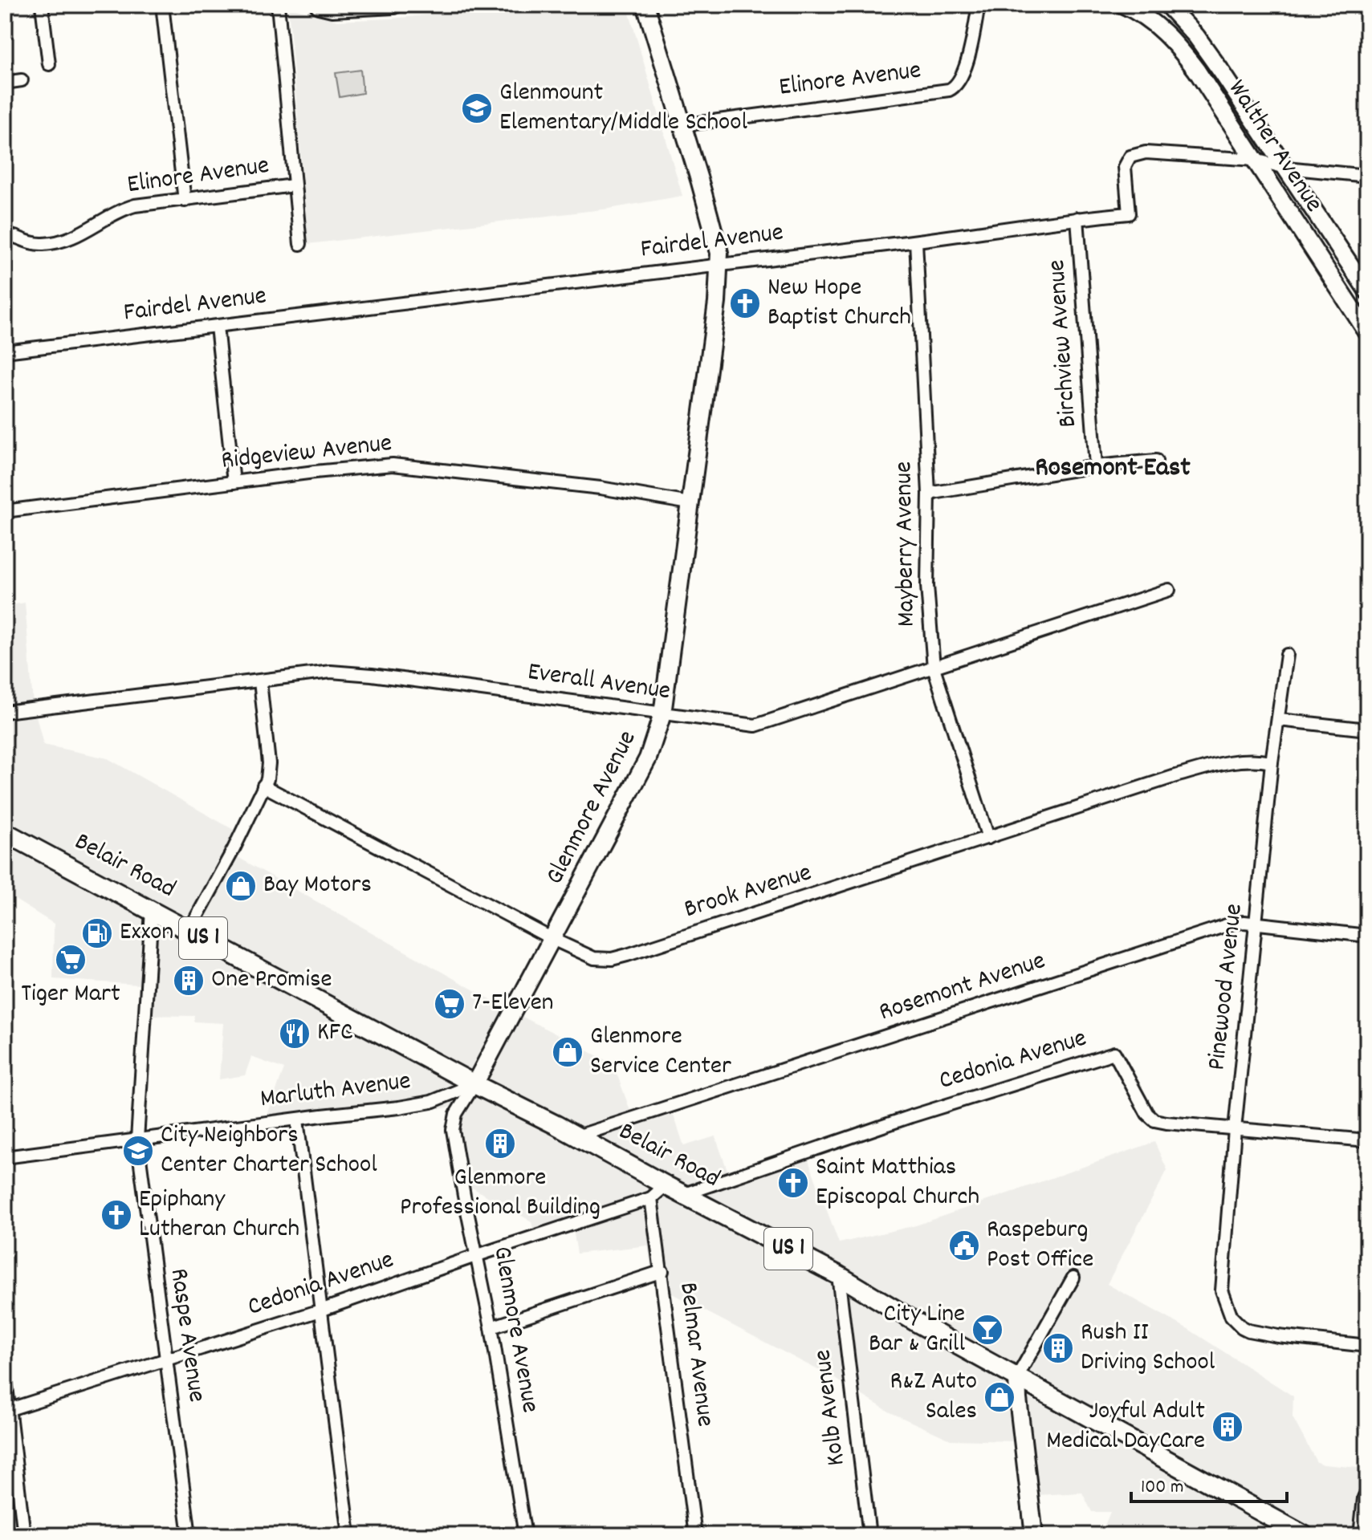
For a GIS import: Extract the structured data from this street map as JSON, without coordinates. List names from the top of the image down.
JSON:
{
  "streets": {
    "main road": ["Belair Road", "US 1"],
    "street": [
      "Elinore Avenue",
      "Walther Avenue",
      "Fairdel Avenue",
      "Birchview Avenue",
      "Ridgeview Avenue",
      "Mayberry Avenue",
      "Everall Avenue",
      "Glenmore Avenue",
      "Brook Avenue",
      "Pinewood Avenue",
      "Rosemont Avenue",
      "Cedonia Avenue",
      "Marluth Avenue",
      "Raspe Avenue",
      "Belmar Avenue",
      "Kolb Avenue"
    ]
  },
  "crossings": [
    ["Elinore Avenue", "Glenmore Avenue"],
    ["Walther Avenue", "Fairdel Avenue"],
    ["Fairdel Avenue", "Birchview Avenue"],
    ["Fairdel Avenue", "Mayberry Avenue"],
    ["Fairdel Avenue", "Glenmore Avenue"],
    ["Ridgeview Avenue", "Glenmore Avenue"],
    ["Mayberry Avenue", "Everall Avenue"],
    ["Mayberry Avenue", "Brook Avenue"],
    ["Everall Avenue", "Glenmore Avenue"],
    ["Glenmore Avenue", "Belair Road"],
    ["Glenmore Avenue", "Brook Avenue"],
    ["Glenmore Avenue", "Cedonia Avenue"],
    ["Glenmore Avenue", "Marluth Avenue"],
    ["Belair Road", "Rosemont Avenue"],
    ["Belair Road", "Cedonia Avenue"],
    ["Belair Road", "Marluth Avenue"],
    ["Belair Road", "Raspe Avenue"],
    ["Belair Road", "Kolb Avenue"],
    ["Brook Avenue", "Pinewood Avenue"],
    ["Pinewood Avenue", "Rosemont Avenue"],
    ["Pinewood Avenue", "Cedonia Avenue"],
    ["Cedonia Avenue", "Raspe Avenue"],
    ["Cedonia Avenue", "Belmar Avenue"],
    ["Marluth Avenue", "Raspe Avenue"]
  ],
  "districts": ["Rosemont East"],
  "places": {
    "school or university": ["Glenmount Elementary/Middle School", "City Neighbors Center Charter School"],
    "church": ["New Hope Baptist Church", "Saint Matthias Episcopal Church", "Epiphany Lutheran Church"],
    "shop": ["Bay Motors", "Glenmore Service Center", "R&Z Auto Sales"],
    "fuel station": ["Exxon"],
    "supermarket": ["Tiger Mart", "7-Eleven"],
    "building": [
      "One Promise",
      "Glenmore Professional Building",
      "Rush II Driving School",
      "Joyful Adult Medical DayCare"
    ],
    "restaurant": ["KFC"],
    "public building": ["Raspeburg Post Office"],
    "bar": ["City Line Bar & Grill"]
  },
  "scale_bar": "100 m"
}
